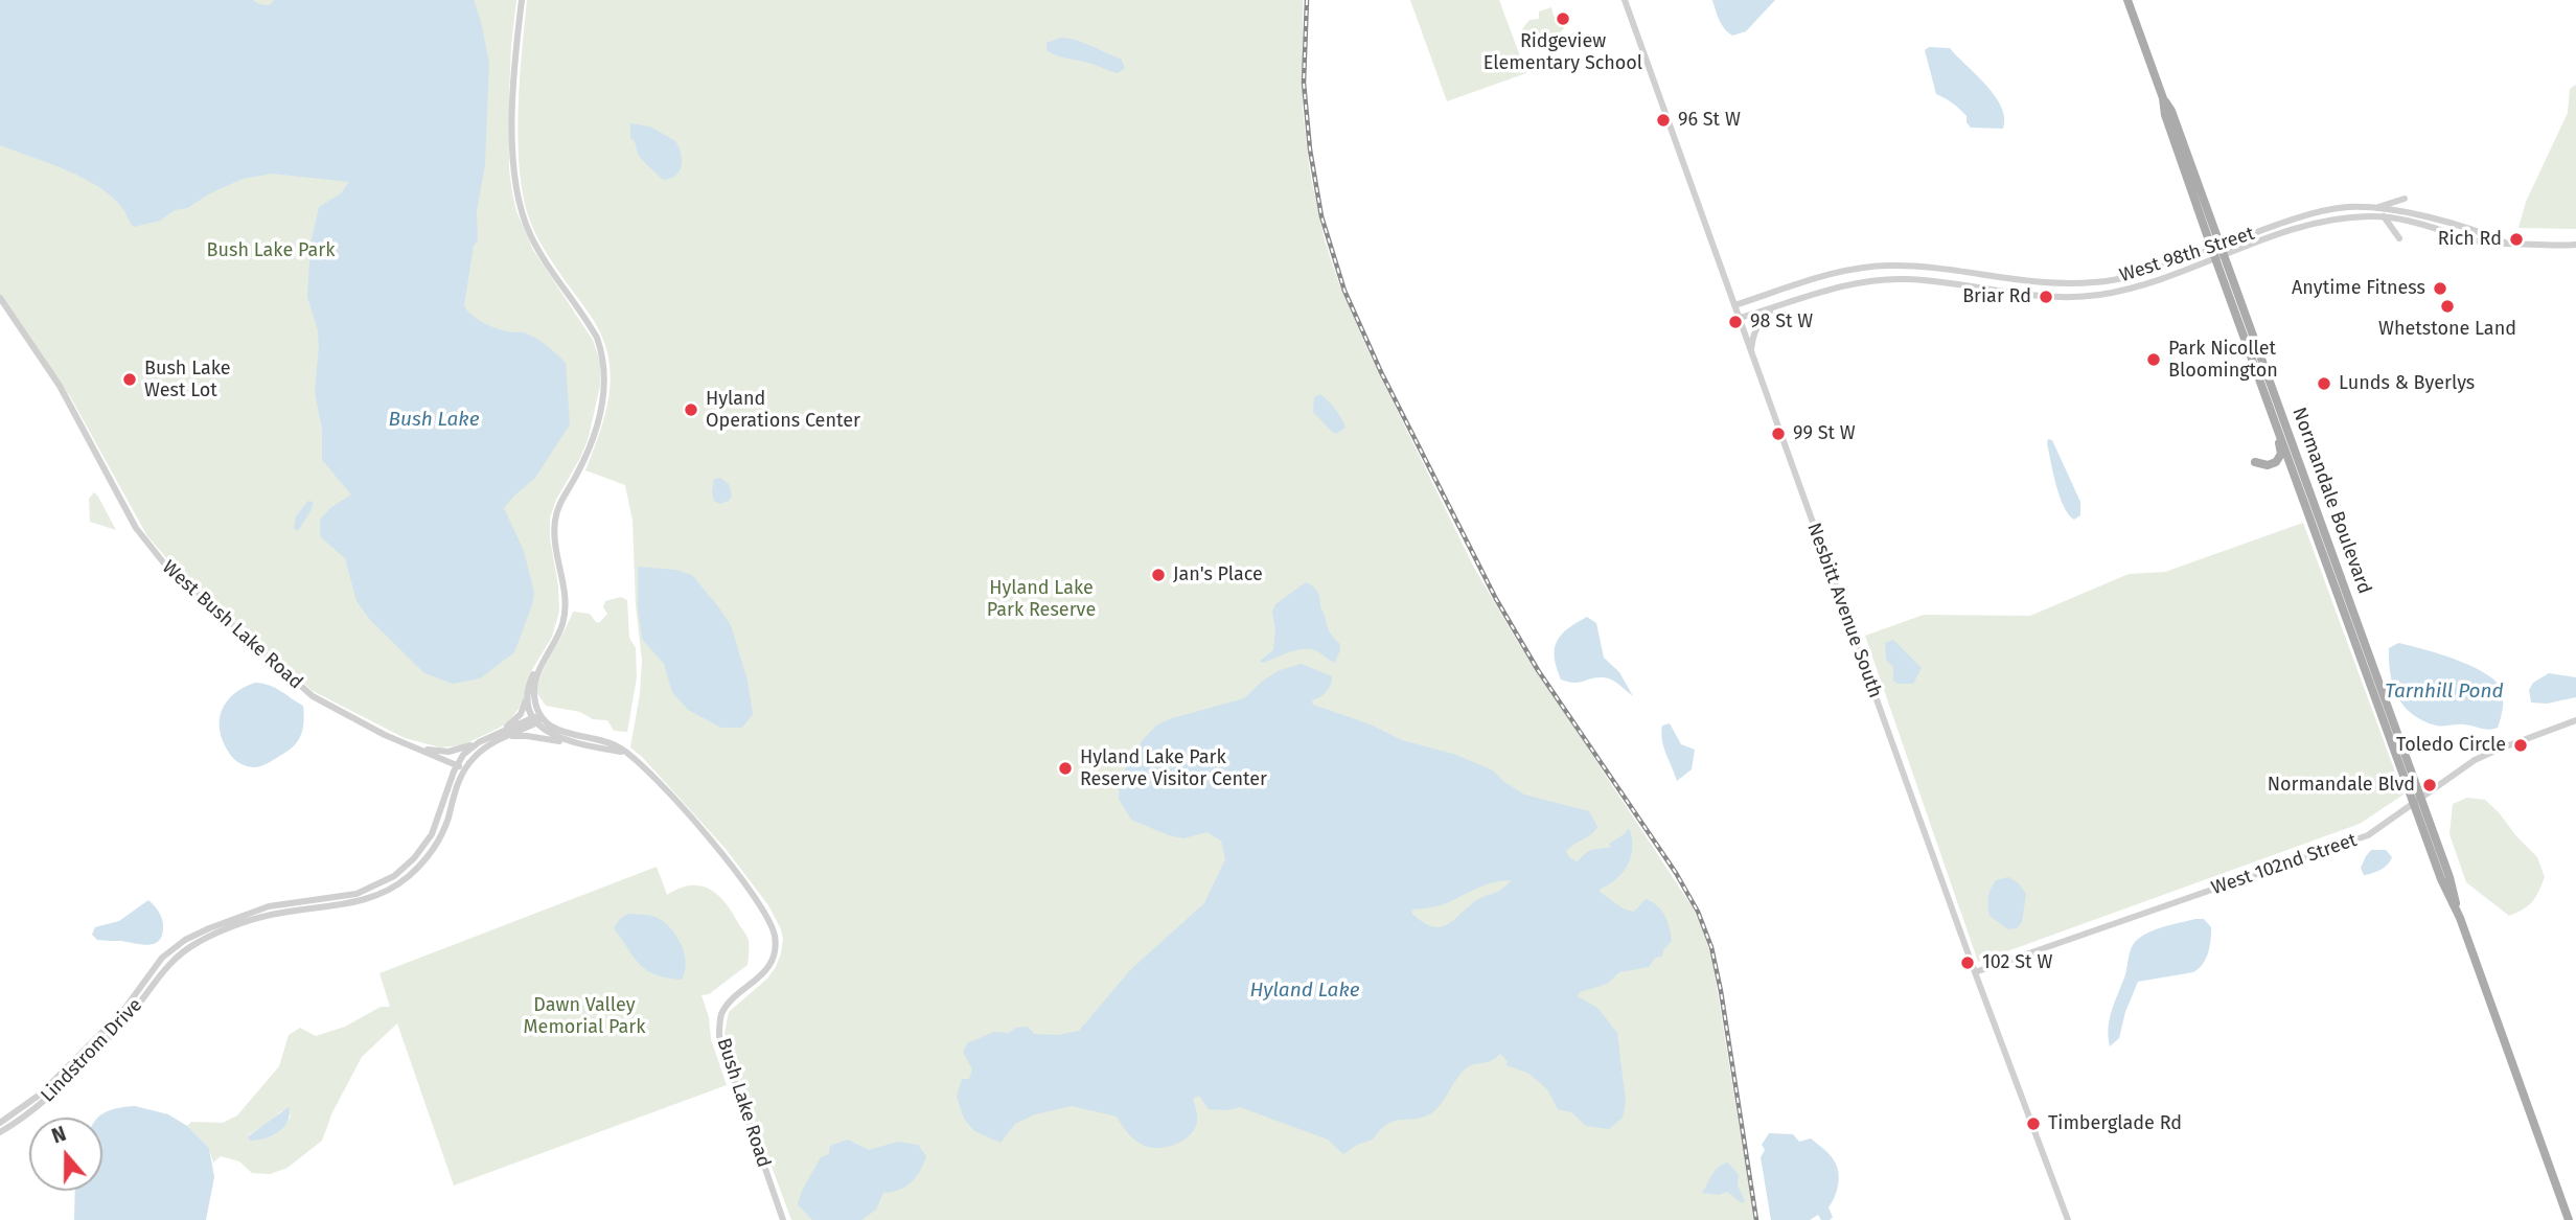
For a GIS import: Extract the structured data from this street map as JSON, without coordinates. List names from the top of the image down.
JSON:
{
  "streets": {
    "main road": ["Normandale Boulevard"],
    "street": [
      "West 98th Street",
      "Nesbitt Avenue South",
      "West Bush Lake Road",
      "West 102nd Street",
      "Lindstrom Drive",
      "Bush Lake Road"
    ]
  },
  "crossings": [
    ["West 98th Street", "Normandale Boulevard"],
    ["West 98th Street", "Nesbitt Avenue South"],
    ["Normandale Boulevard", "West 102nd Street"],
    ["Nesbitt Avenue South", "West 102nd Street"],
    ["West Bush Lake Road", "Lindstrom Drive"],
    ["Lindstrom Drive", "Bush Lake Road"]
  ],
  "water": ["Bush Lake", "Tarnhill Pond", "Hyland Lake"],
  "parks": ["Bush Lake Park", "Hyland Lake Park Reserve", "Dawn Valley Memorial Park"],
  "places": [
    "Ridgeview Elementary School",
    "96 St W",
    "Rich Rd",
    "Anytime Fitness",
    "Briar Rd",
    "Whetstone Land",
    "98 St W",
    "Park Nicollet Bloomington",
    "Bush Lake West Lot",
    "Lunds & Byerlys",
    "Hyland Operations Center",
    "99 St W",
    "Jan's Place",
    "Toledo Circle",
    "Hyland Lake Park Reserve Visitor Center",
    "Normandale Blvd",
    "102 St W",
    "Timberglade Rd"
  ],
  "north": "top"
}
